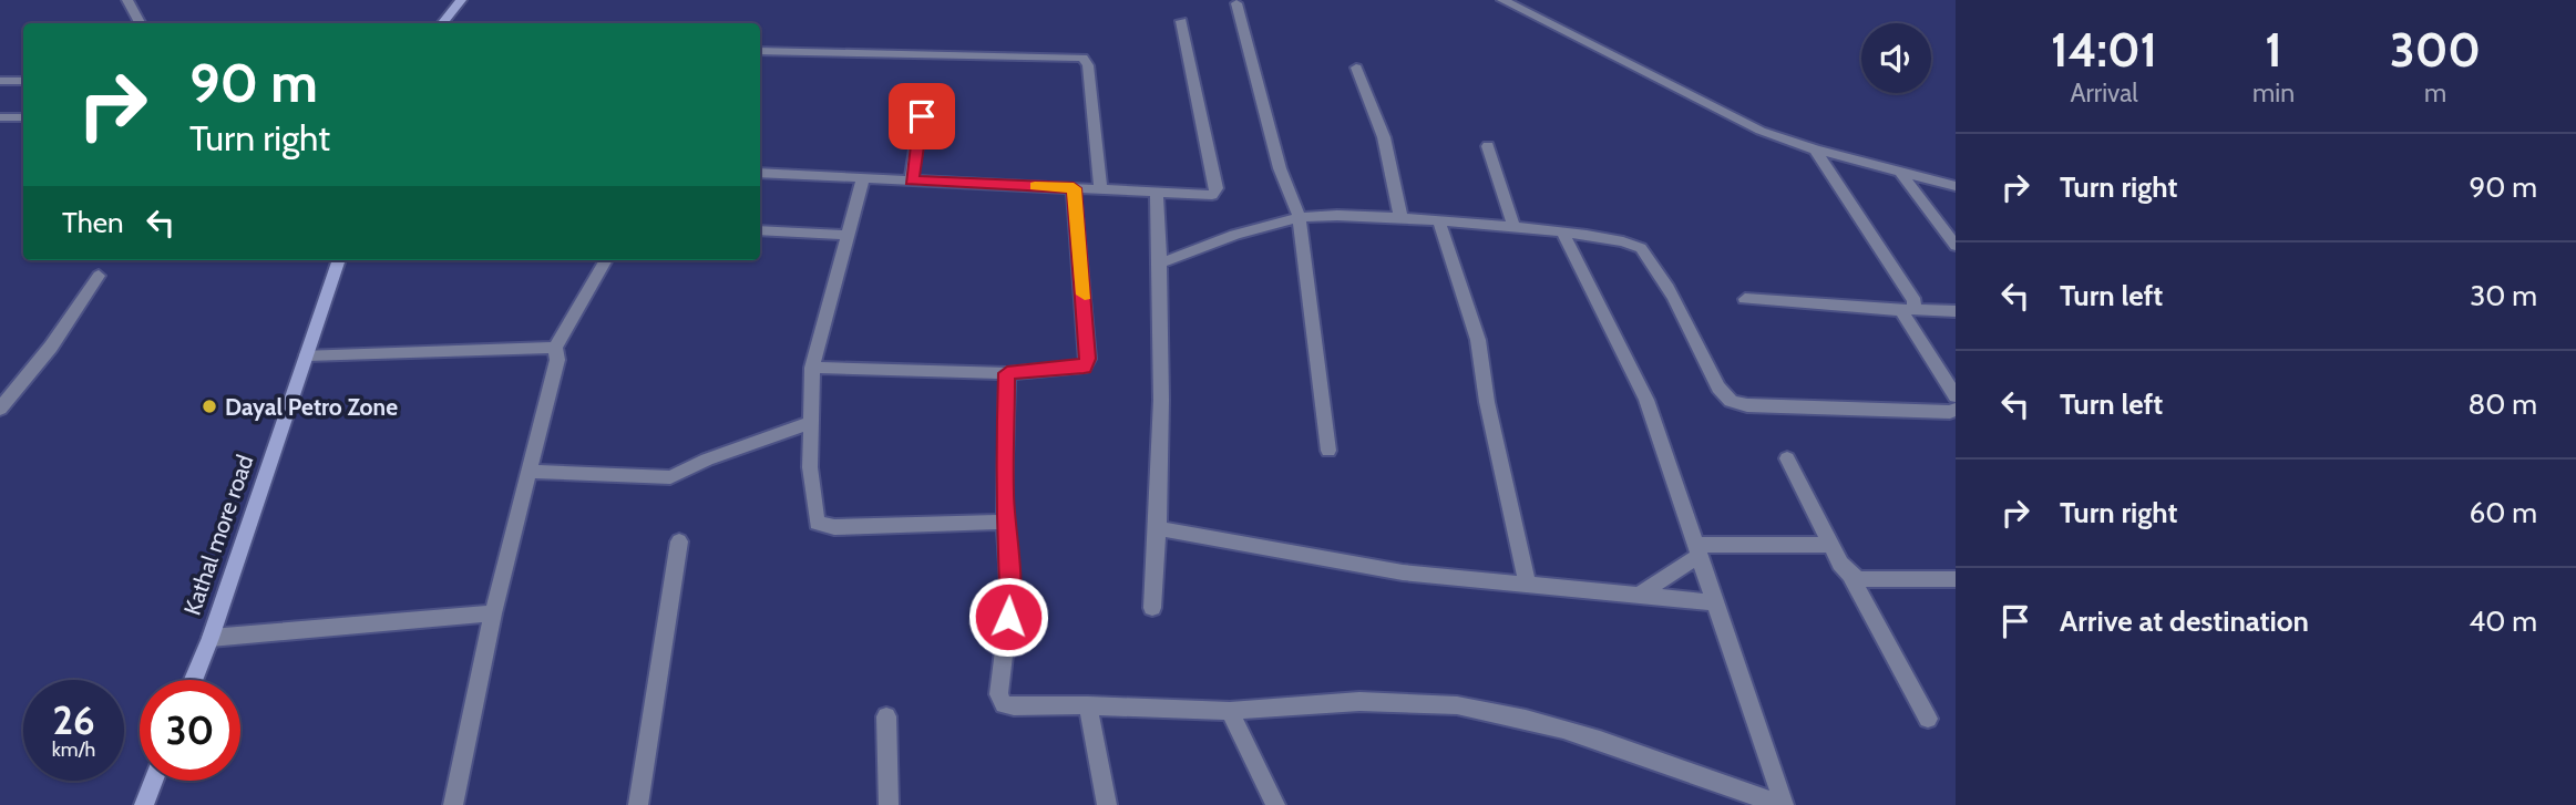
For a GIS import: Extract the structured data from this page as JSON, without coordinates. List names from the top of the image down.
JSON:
{
  "streets": {
    "main road": ["Kathal more road"]
  },
  "places": ["Dayal Petro Zone"],
  "page": {
    "eta": [
      "14:01",
      "Arrival",
      "1",
      "min",
      "300",
      "m"
    ],
    "turn": ["90 m", "Turn right"],
    "list": [
      {
        "name": "Turn right",
        "value": "90 m"
      },
      {
        "name": "Turn left",
        "value": "30 m"
      },
      {
        "name": "Turn left",
        "value": "80 m"
      },
      {
        "name": "Turn right",
        "value": "60 m"
      },
      {
        "name": "Arrive at destination",
        "value": "40 m"
      }
    ],
    "then": "Then",
    "speed": "26 km/h",
    "limit": "30"
  }
}
